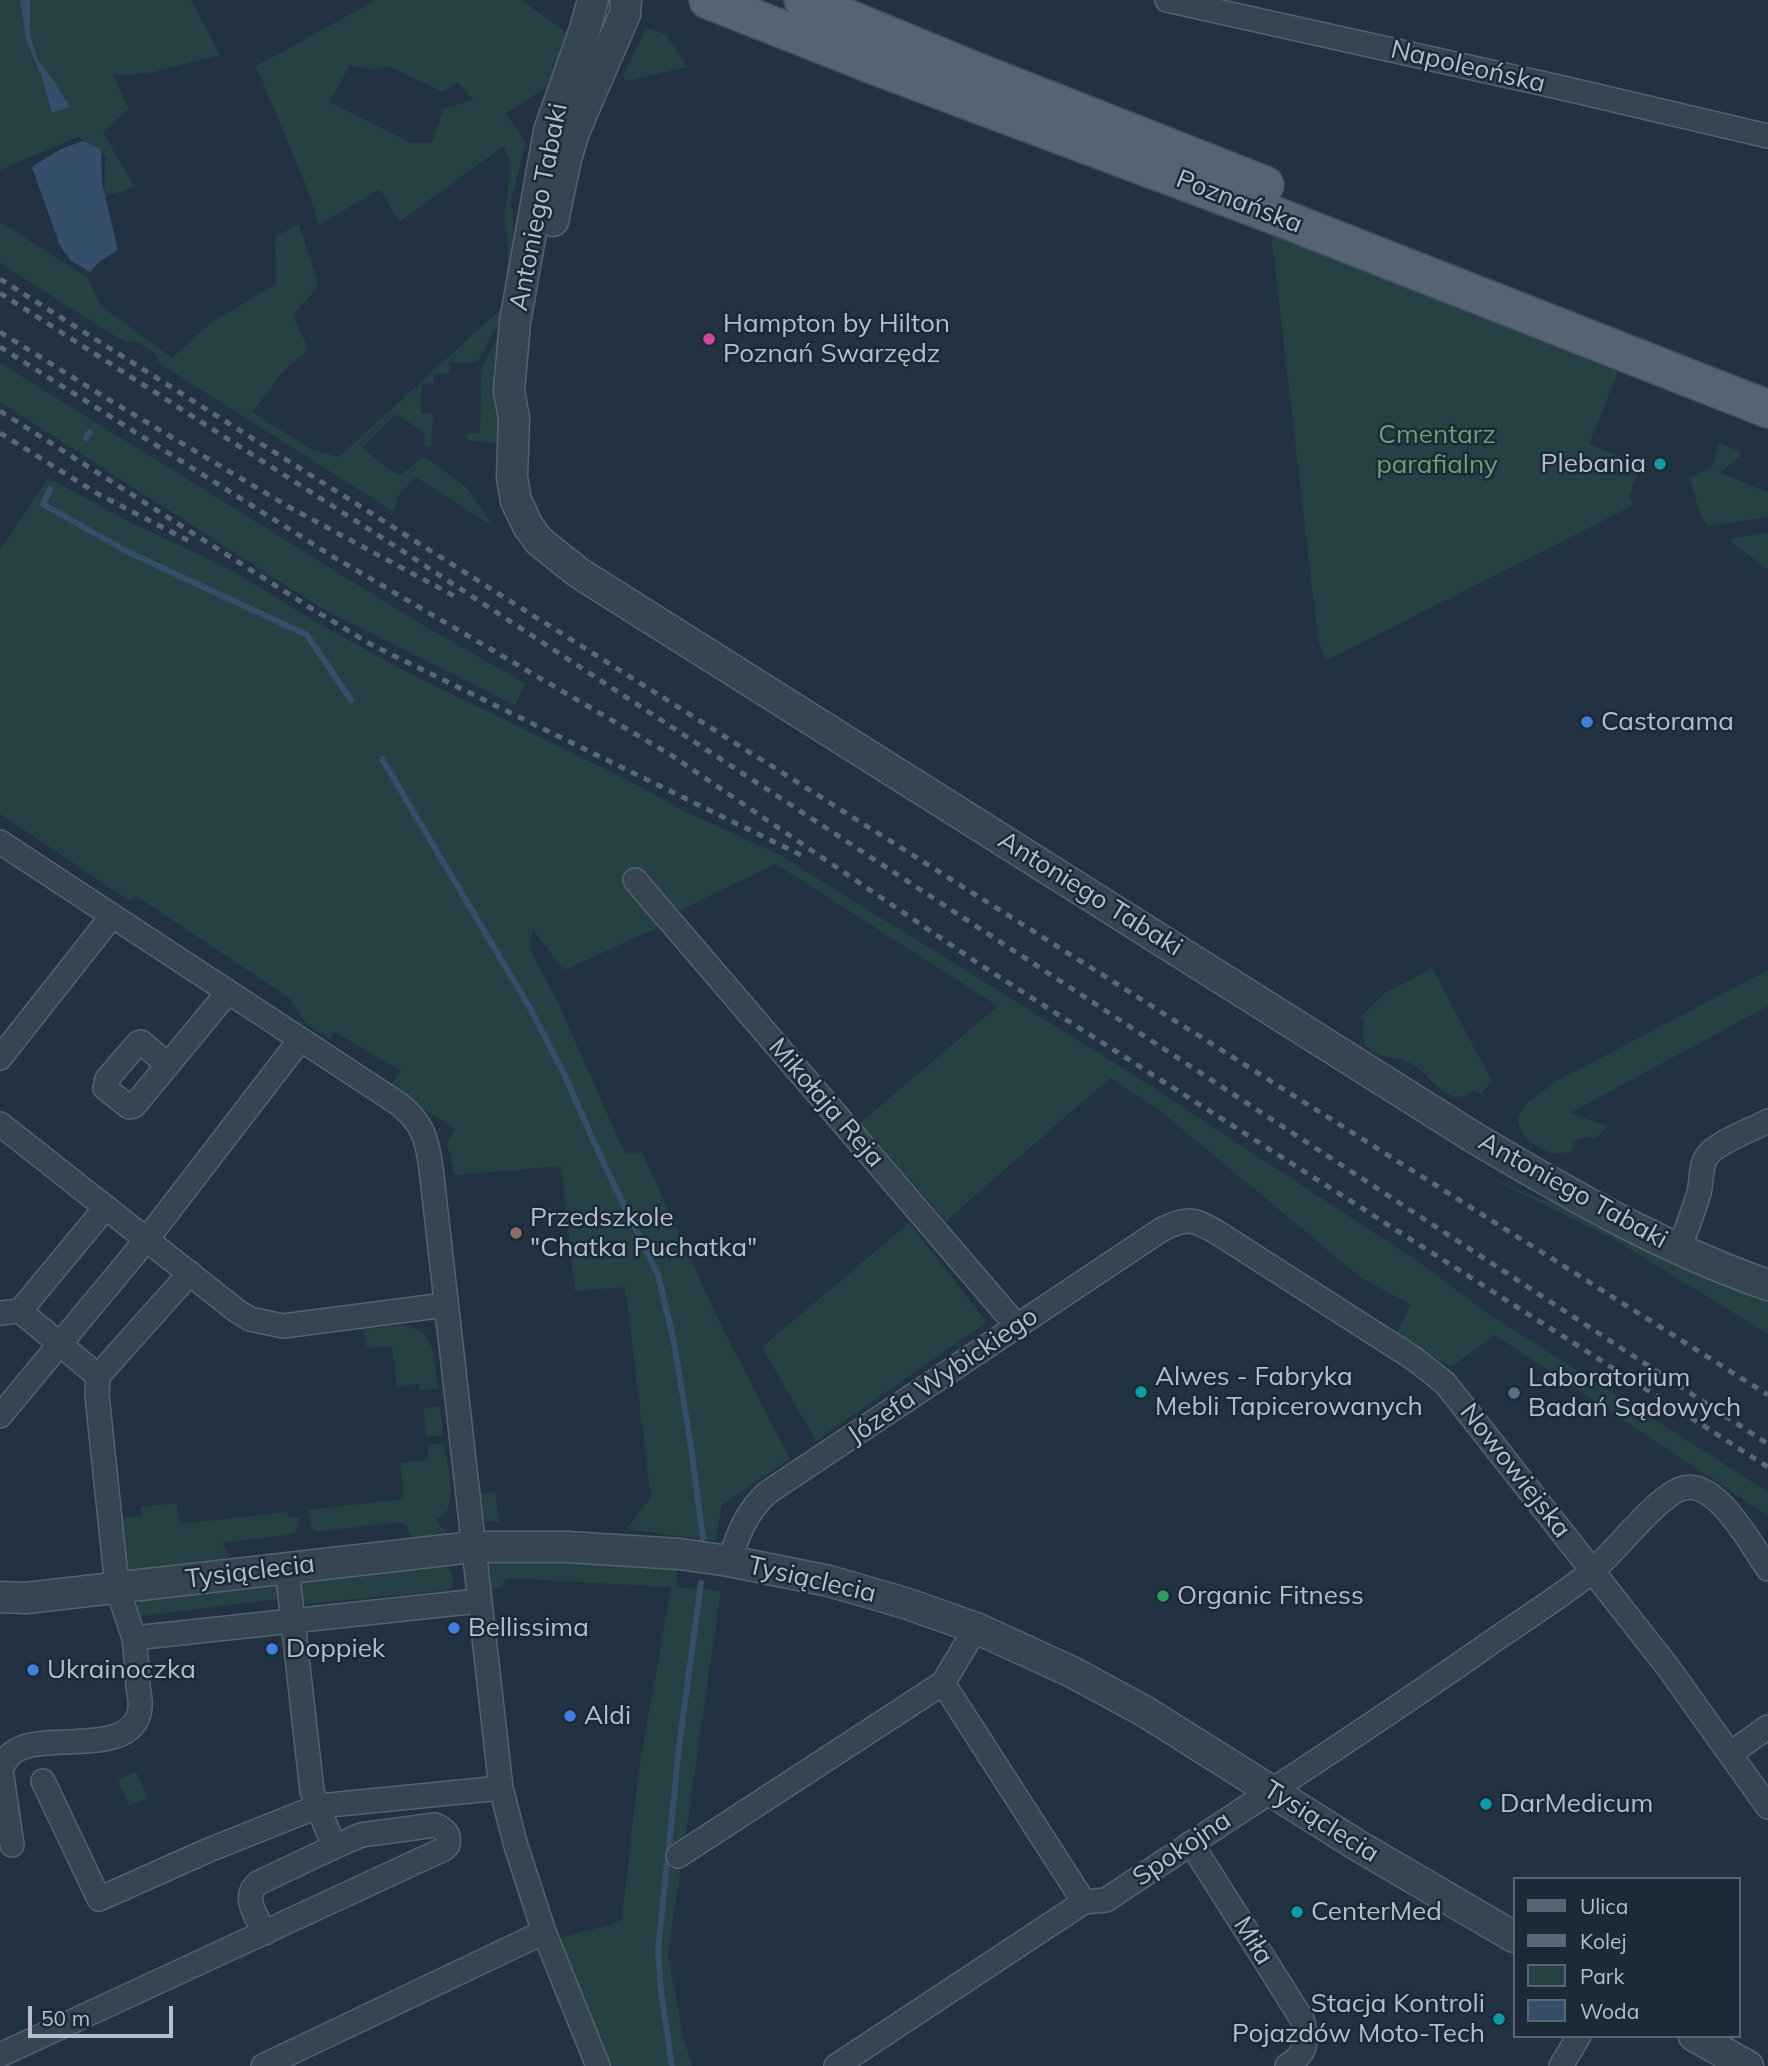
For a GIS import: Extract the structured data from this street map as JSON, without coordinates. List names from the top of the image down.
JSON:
{
  "streets": {
    "main road": ["Poznańska"],
    "street": [
      "Napoleońska",
      "Antoniego Tabaki",
      "Mikołaja Reja",
      "Józefa Wybickiego",
      "Nowowiejska",
      "Tysiąclecia",
      "Spokojna",
      "Miła"
    ]
  },
  "crossings": [
    ["Mikołaja Reja", "Józefa Wybickiego"],
    ["Józefa Wybickiego", "Nowowiejska"],
    ["Józefa Wybickiego", "Tysiąclecia"],
    ["Nowowiejska", "Spokojna"],
    ["Tysiąclecia", "Spokojna"],
    ["Spokojna", "Miła"]
  ],
  "parks": ["Cmentarz parafialny"],
  "places": [
    "Hampton by Hilton Poznań Swarzędz",
    "Plebania",
    "Castorama",
    "Przedszkole \"Chatka Puchatka\"",
    "Alwes - Fabryka Mebli Tapicerowanych",
    "Laboratorium Badań Sądowych",
    "Organic Fitness",
    "Bellissima",
    "Doppiek",
    "Ukrainoczka",
    "Aldi",
    "DarMedicum",
    "CenterMed",
    "Stacja Kontroli Pojazdów Moto-Tech"
  ],
  "legend": [
    "Ulica",
    "Kolej",
    "Park",
    "Woda"
  ],
  "scale_bar": "50 m"
}
